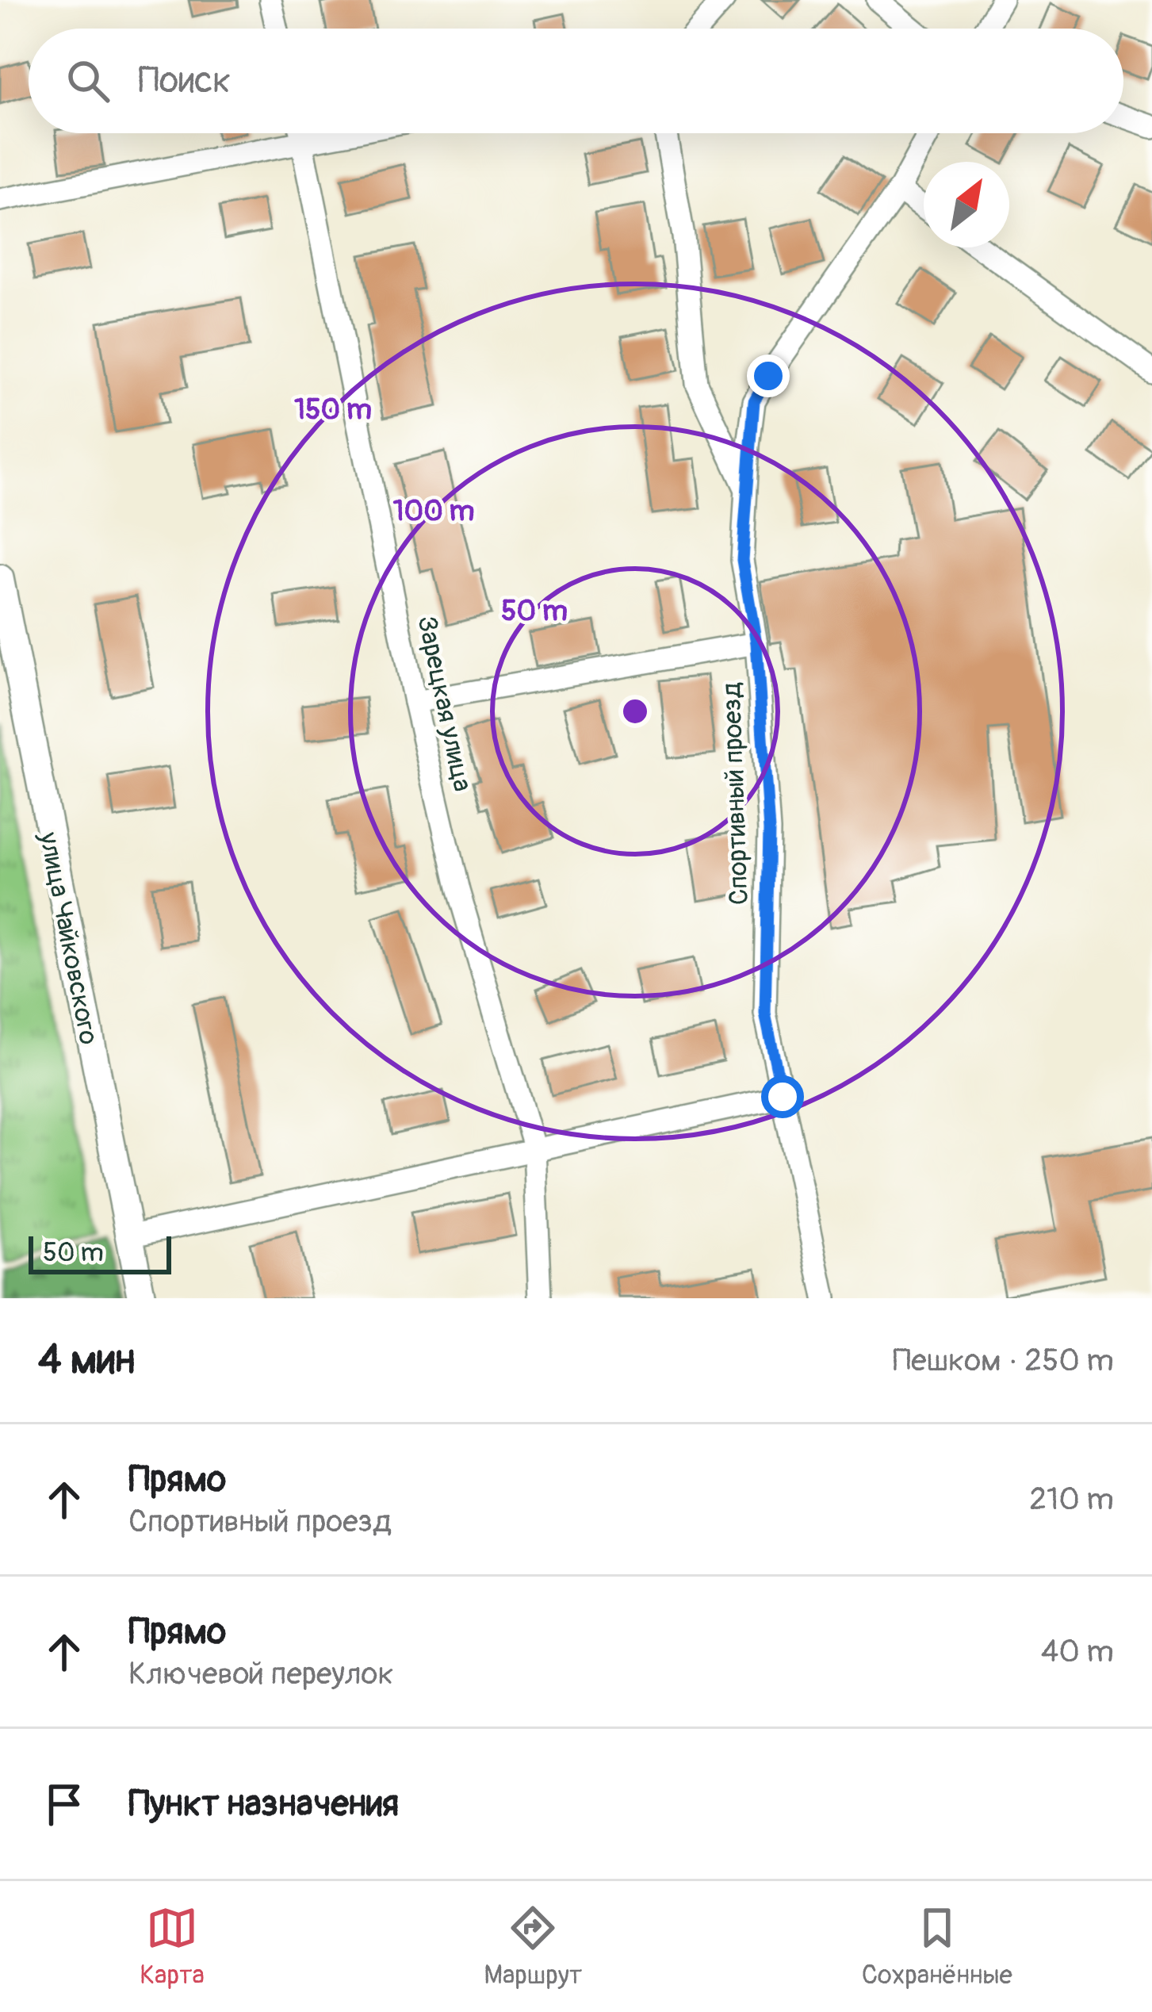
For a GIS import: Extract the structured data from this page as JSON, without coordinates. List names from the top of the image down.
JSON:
{
  "streets": {
    "street": ["Зарецкая улица", "Спортивный проезд", "улица Чайковского"]
  },
  "scale_bar": "50 m",
  "north": "top right",
  "page": {
    "search": "Поиск",
    "scale": "50 m",
    "heading": ["4 мин", "Пешком · 250 m"],
    "list": [
      ["Прямо", "Спортивный проезд", "210 m"],
      ["Прямо", "Ключевой переулок", "40 m"],
      "Пункт назначения"
    ],
    "nav": ["Карта", "Маршрут", "Сохранённые"]
  },
  "rings": ["150 m", "100 m", "50 m"]
}
